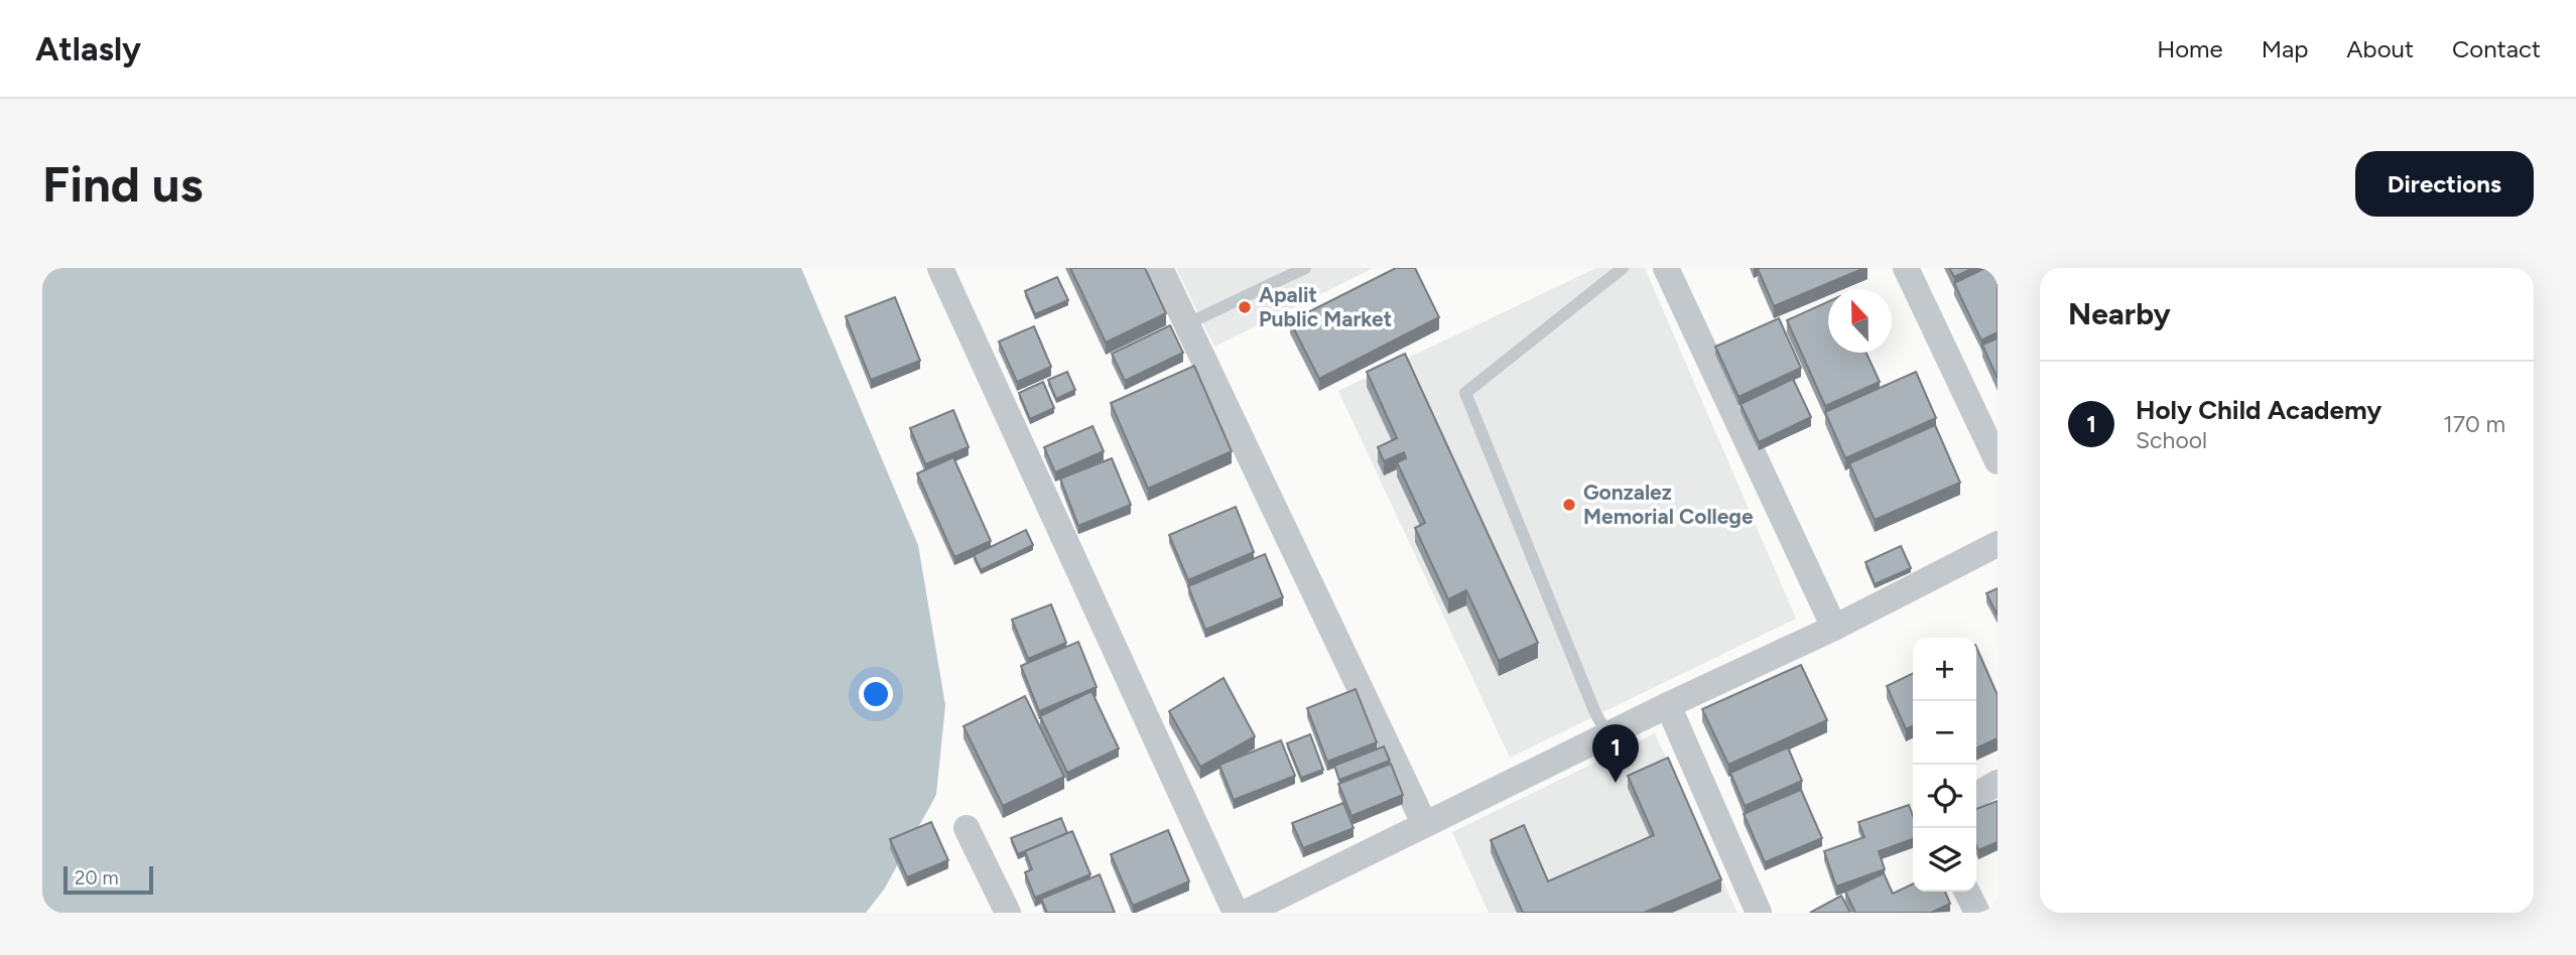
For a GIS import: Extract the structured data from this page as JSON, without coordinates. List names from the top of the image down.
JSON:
{
  "places": ["Apalit Public Market", "Gonzalez Memorial College"],
  "scale_bar": "20 m",
  "north": "top",
  "page": {
    "header": "Atlasly",
    "nav": [
      "Home",
      "Map",
      "About",
      "Contact"
    ],
    "buttons": "Directions",
    "title": "Find us",
    "heading": "Nearby",
    "list": [
      {
        "mark": "1",
        "name": "Holy Child Academy",
        "note": "School",
        "value": "170 m"
      }
    ],
    "map_buttons": ["+", "−"],
    "pins": "1",
    "scale": "20 m"
  }
}
